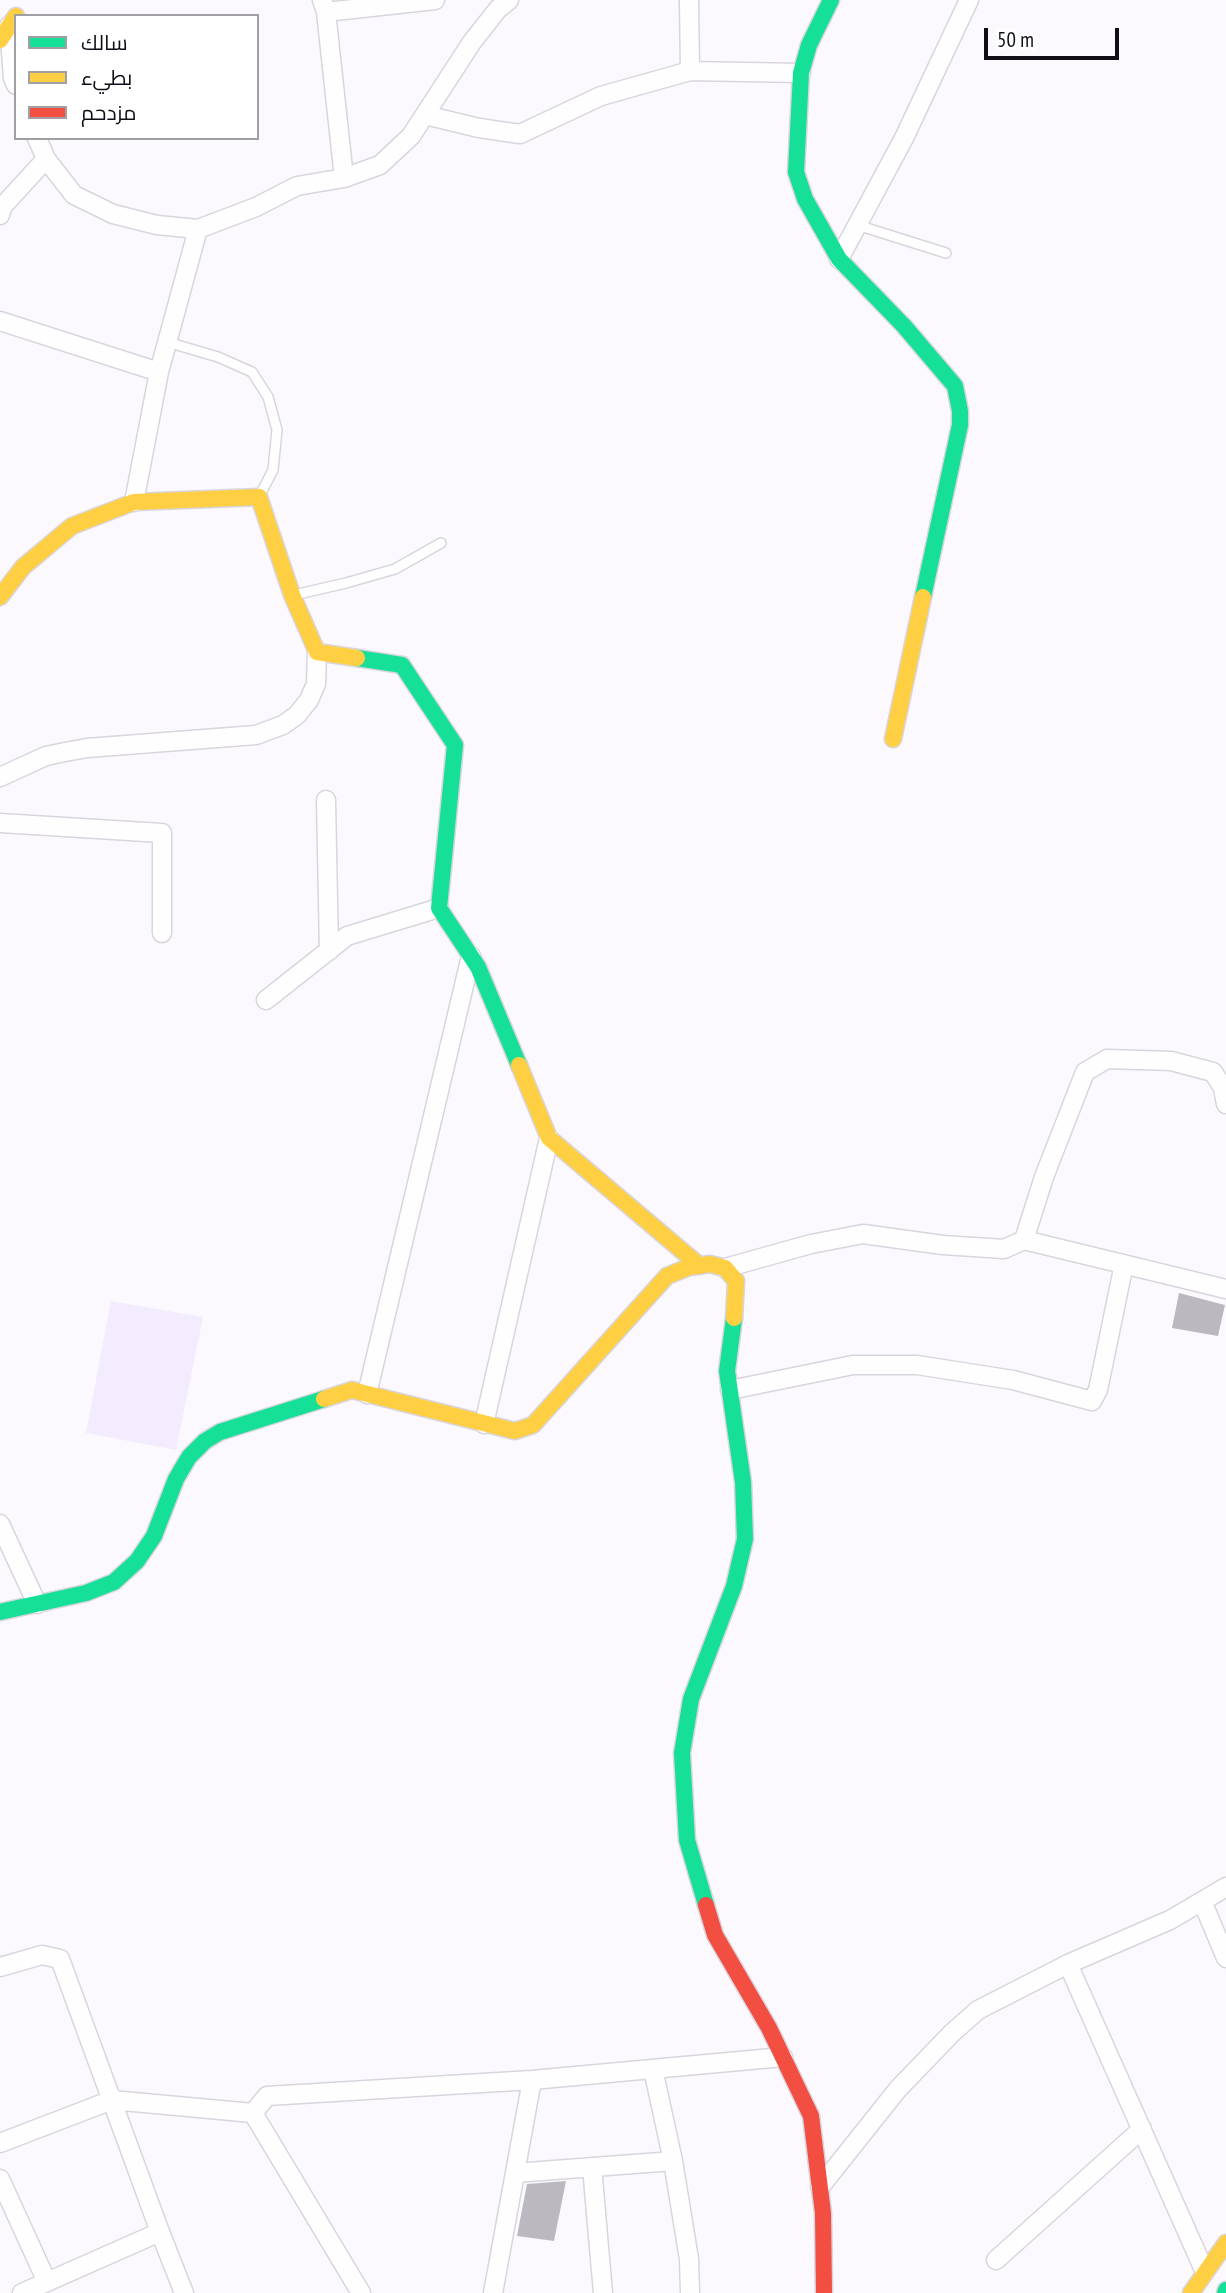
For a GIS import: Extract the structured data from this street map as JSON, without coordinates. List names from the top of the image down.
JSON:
{
  "legend": ["سالك", "بطيء", "مزدحم"],
  "scale_bar": "50 m"
}
